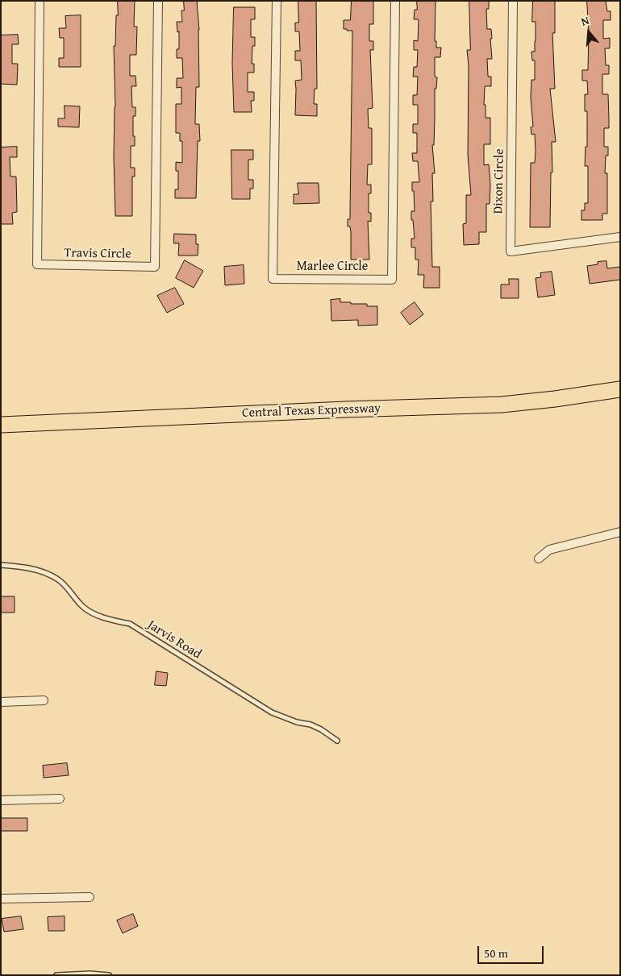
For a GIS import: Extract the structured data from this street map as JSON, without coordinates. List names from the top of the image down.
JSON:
{
  "streets": {
    "highway": ["Central Texas Expressway"],
    "street": ["Dixon Circle", "Travis Circle", "Marlee Circle"],
    "lane": ["Jarvis Road"]
  },
  "scale_bar": "50 m",
  "north": "top"
}
